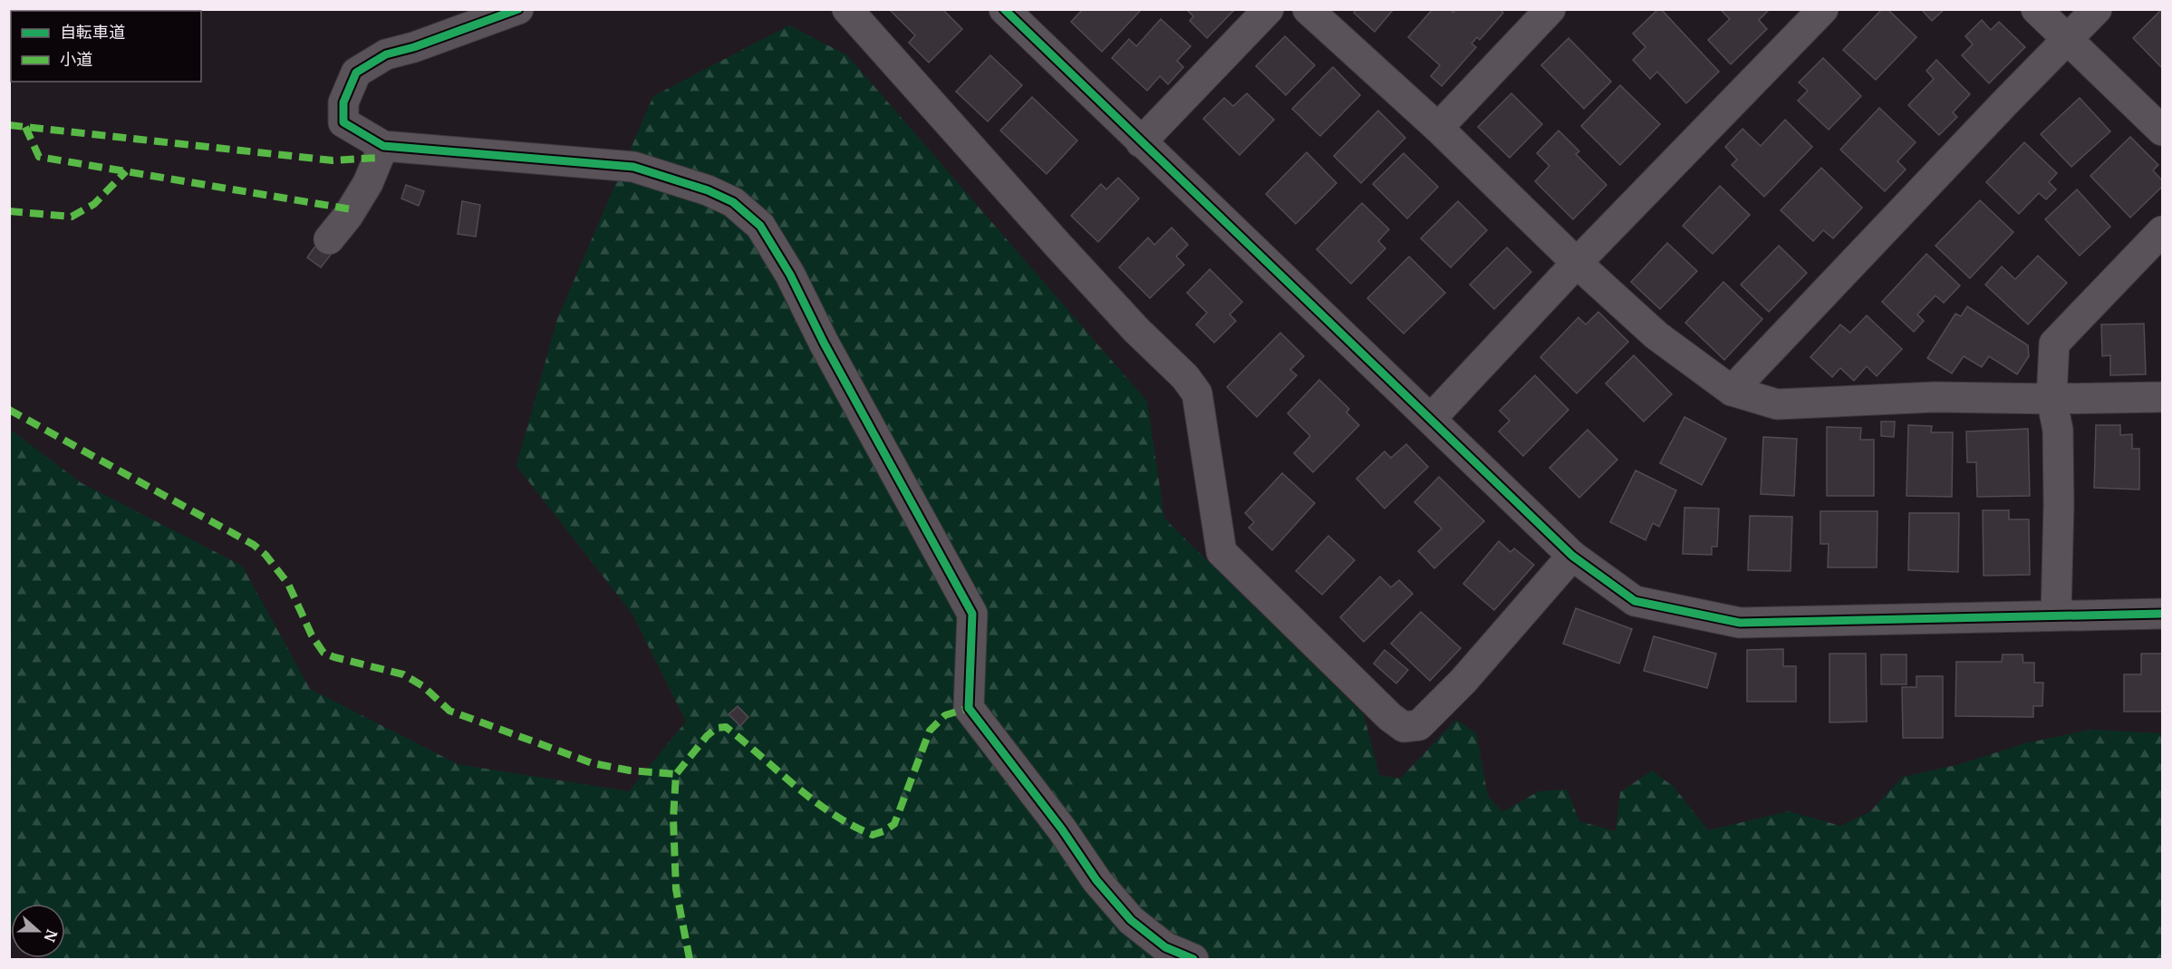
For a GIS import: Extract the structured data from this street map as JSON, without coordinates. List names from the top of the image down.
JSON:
{
  "legend": ["自転車道", "小道"],
  "north": "right"
}
